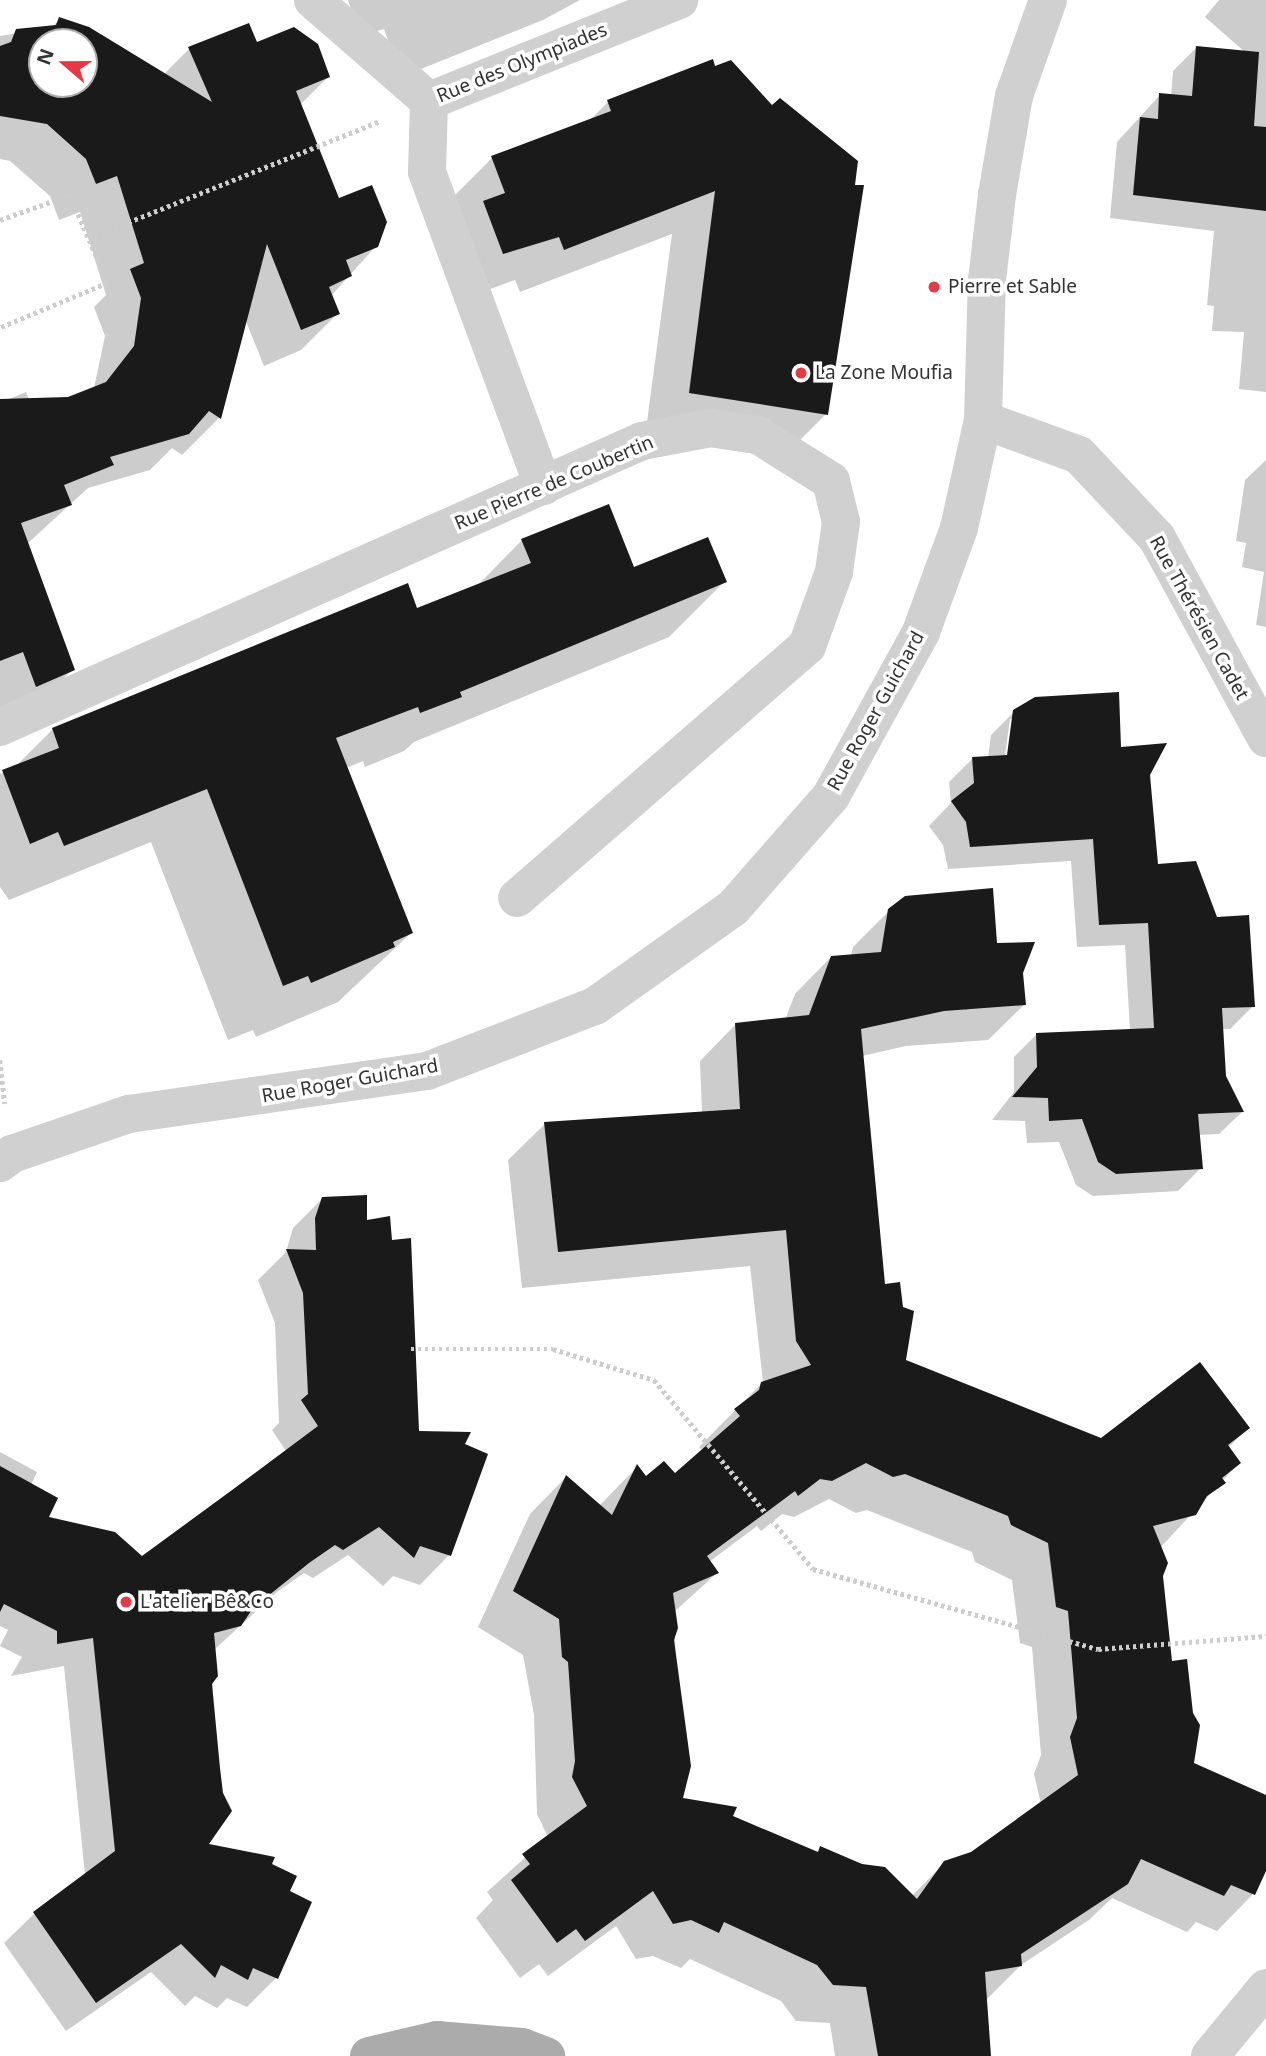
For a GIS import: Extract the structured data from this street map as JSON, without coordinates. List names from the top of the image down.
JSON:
{
  "streets": {
    "street": [
      "Rue des Olympiades",
      "Rue Pierre de Coubertin",
      "Rue Thérésien Cadet",
      "Rue Roger Guichard"
    ]
  },
  "crossings": [
    ["Rue Thérésien Cadet", "Rue Roger Guichard"]
  ],
  "places": ["Pierre et Sable", "La Zone Moufia", "L'atelier Bê&Co"],
  "north": "left"
}
